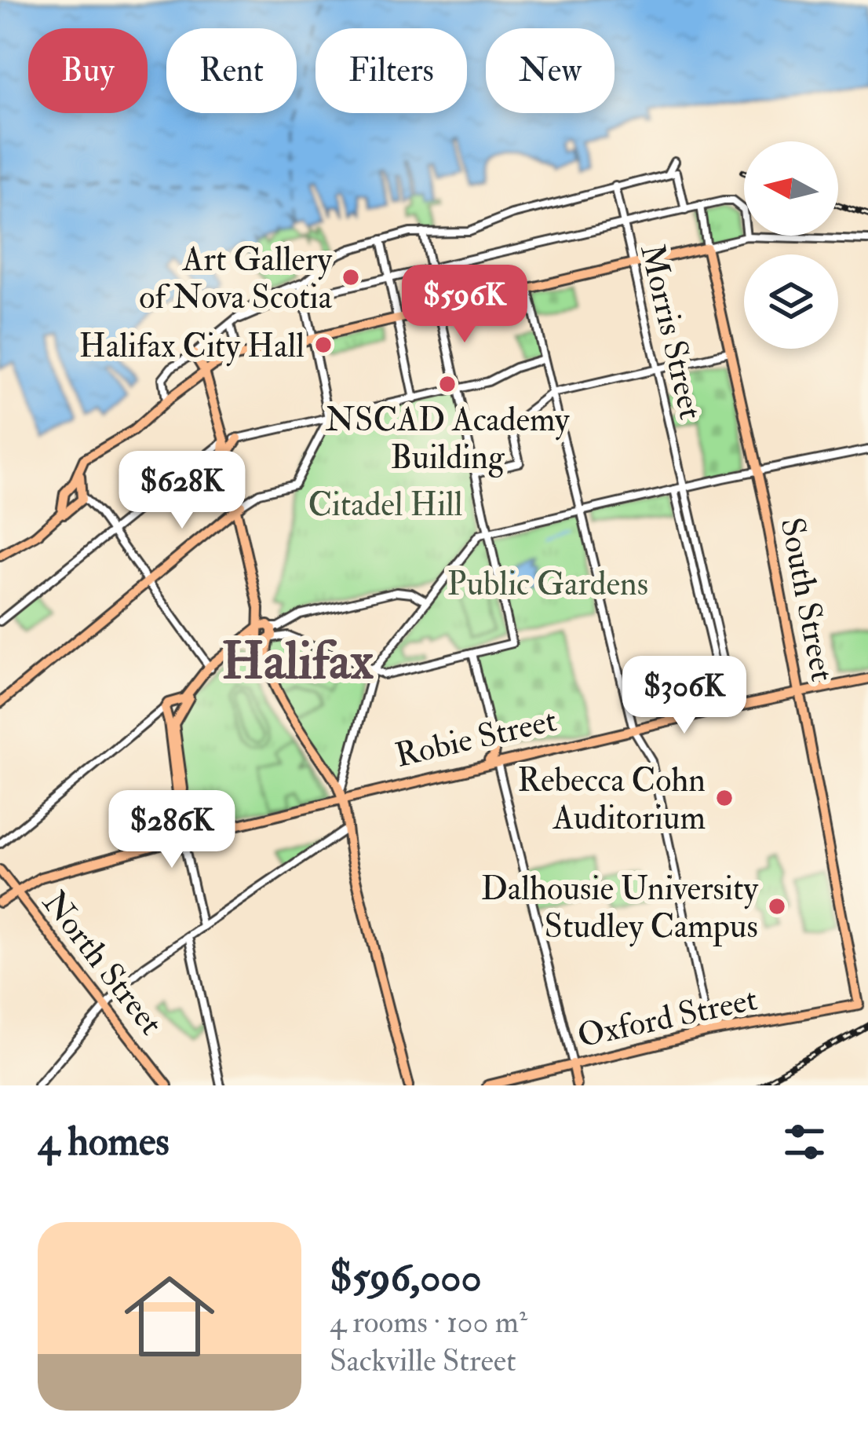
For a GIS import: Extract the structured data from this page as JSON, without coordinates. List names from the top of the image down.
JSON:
{
  "streets": {
    "main road": [
      "South Street",
      "Robie Street",
      "North Street",
      "Oxford Street"
    ],
    "street": ["Morris Street"]
  },
  "crossings": [
    ["South Street", "Robie Street"],
    ["South Street", "Oxford Street"],
    ["Robie Street", "North Street"]
  ],
  "districts": ["Halifax"],
  "parks": ["Citadel Hill", "Public Gardens"],
  "places": [
    "Art Gallery of Nova Scotia",
    "Halifax City Hall",
    "NSCAD Academy Building",
    "Rebecca Cohn Auditorium",
    "Dalhousie University Studley Campus"
  ],
  "north": "left",
  "page": {
    "chip": [
      "Buy",
      "Rent",
      "Filters",
      "New"
    ],
    "price": [
      "$596K",
      "$628K",
      "$306K",
      "$286K"
    ],
    "heading": "4 homes",
    "list": [
      {
        "name": "$596,000",
        "note": "4 rooms · 100 m² · Sackville Street"
      }
    ]
  }
}
